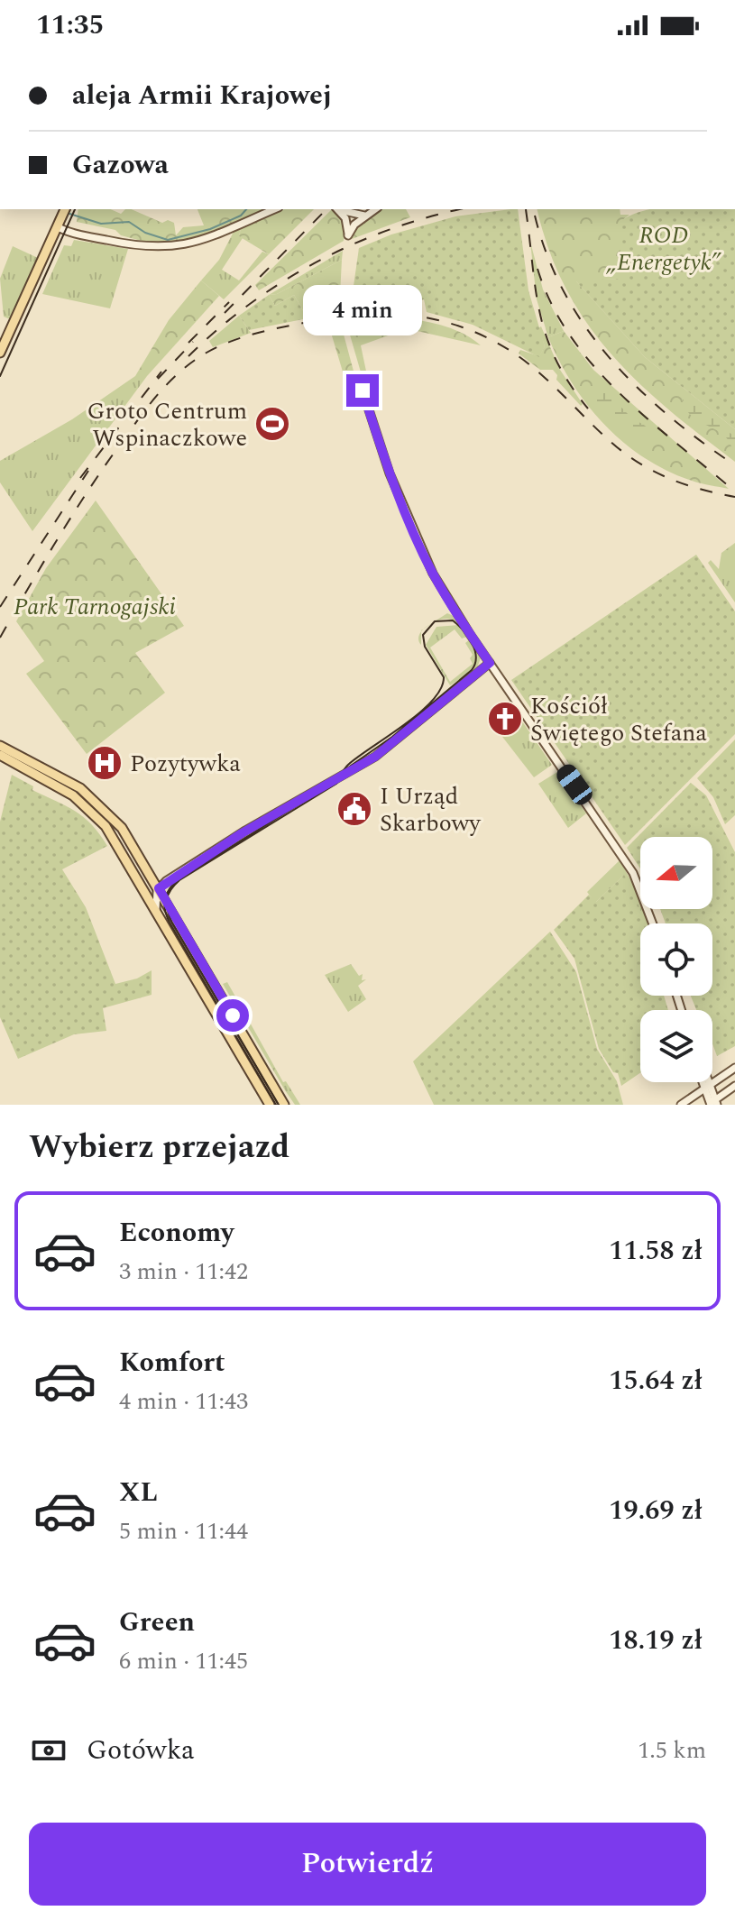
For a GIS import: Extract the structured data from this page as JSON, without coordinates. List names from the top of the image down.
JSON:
{
  "parks": ["ROD „Energetyk”", "Park Tarnogajski"],
  "places": {
    "sports": ["Groto Centrum Wspinaczkowe"],
    "church": ["Kościół Świętego Stefana"],
    "hospital": ["Pozytywka"],
    "public building": ["I Urząd Skarbowy"]
  },
  "north": "left",
  "page": {
    "status": "11:35",
    "banner": ["aleja Armii Krajowej", "Gazowa"],
    "bubble": "4 min",
    "heading": "Wybierz przejazd",
    "list": [
      {
        "name": "Economy",
        "note": "3 min · 11:42",
        "value": "11.58 zł"
      },
      {
        "name": "Komfort",
        "note": "4 min · 11:43",
        "value": "15.64 zł"
      },
      {
        "name": "XL",
        "note": "5 min · 11:44",
        "value": "19.69 zł"
      },
      {
        "name": "Green",
        "note": "6 min · 11:45",
        "value": "18.19 zł"
      }
    ],
    "pay": ["Gotówka", "1.5 km"],
    "buttons": "Potwierdź"
  }
}
